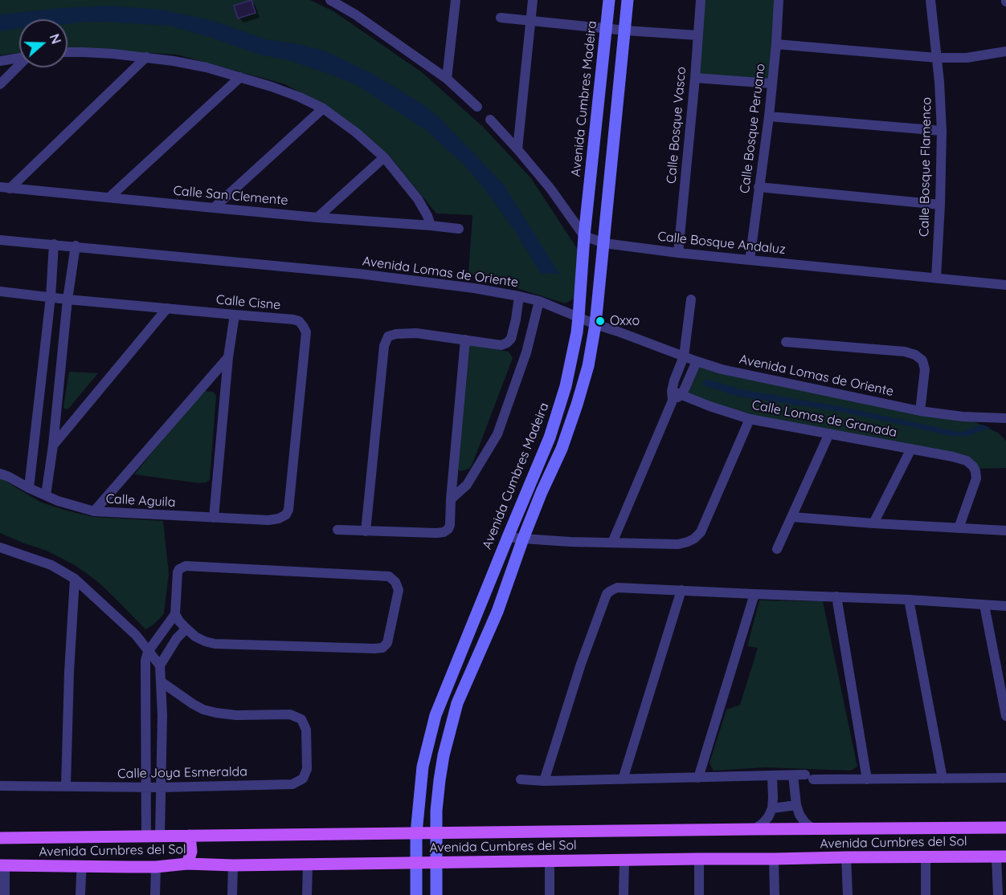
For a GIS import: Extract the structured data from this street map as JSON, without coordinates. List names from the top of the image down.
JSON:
{
  "streets": {
    "main road": ["Avenida Cumbres del Sol"],
    "street": [
      "Avenida Cumbres Madeira",
      "Calle Bosque Vasco",
      "Calle Bosque Peruano",
      "Calle Bosque Flamenco",
      "Calle San Clemente",
      "Calle Bosque Andaluz",
      "Avenida Lomas de Oriente",
      "Calle Cisne",
      "Calle Lomas de Granada",
      "Calle Aguila",
      "Calle Joya Esmeralda"
    ]
  },
  "crossings": [
    ["Avenida Cumbres Madeira", "Calle Bosque Andaluz"],
    ["Avenida Cumbres Madeira", "Avenida Lomas de Oriente"],
    ["Avenida Cumbres Madeira", "Avenida Cumbres del Sol"],
    ["Calle Bosque Vasco", "Calle Bosque Andaluz"],
    ["Calle Bosque Peruano", "Calle Bosque Andaluz"],
    ["Calle Bosque Flamenco", "Calle Bosque Andaluz"],
    ["Calle Cisne", "Calle Aguila"]
  ],
  "places": ["Oxxo"],
  "north": "right"
}
